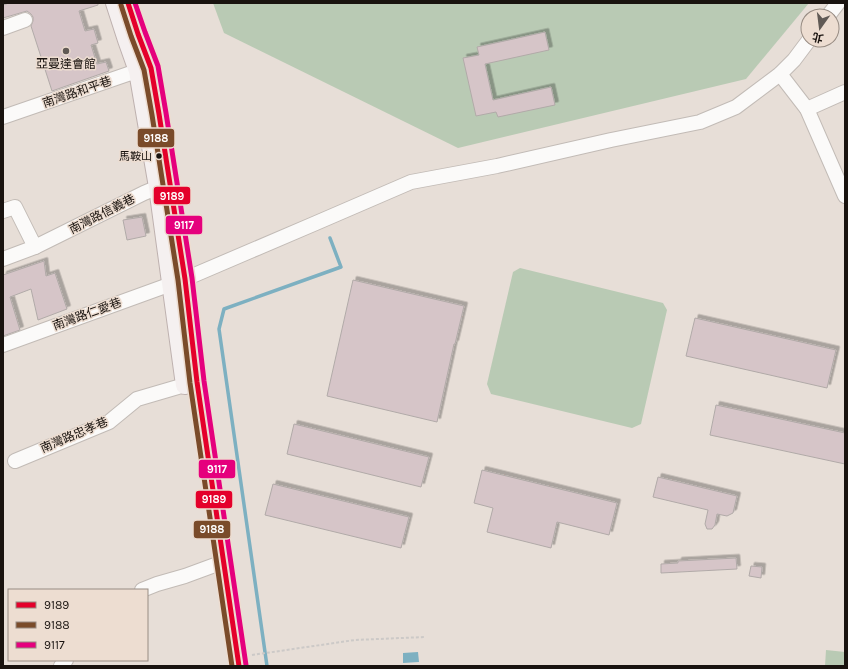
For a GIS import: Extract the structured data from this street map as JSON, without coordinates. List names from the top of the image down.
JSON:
{
  "streets": {
    "street": [
      "南灣路和平巷",
      "南灣路信義巷",
      "南灣路仁愛巷",
      "南灣路忠孝巷"
    ]
  },
  "places": ["亞曼達會館", "馬鞍山"],
  "lines": ["transit line 9189", "transit line 9117", "transit line 9188"],
  "legend": ["9189", "9188", "9117"],
  "north": "bottom"
}
